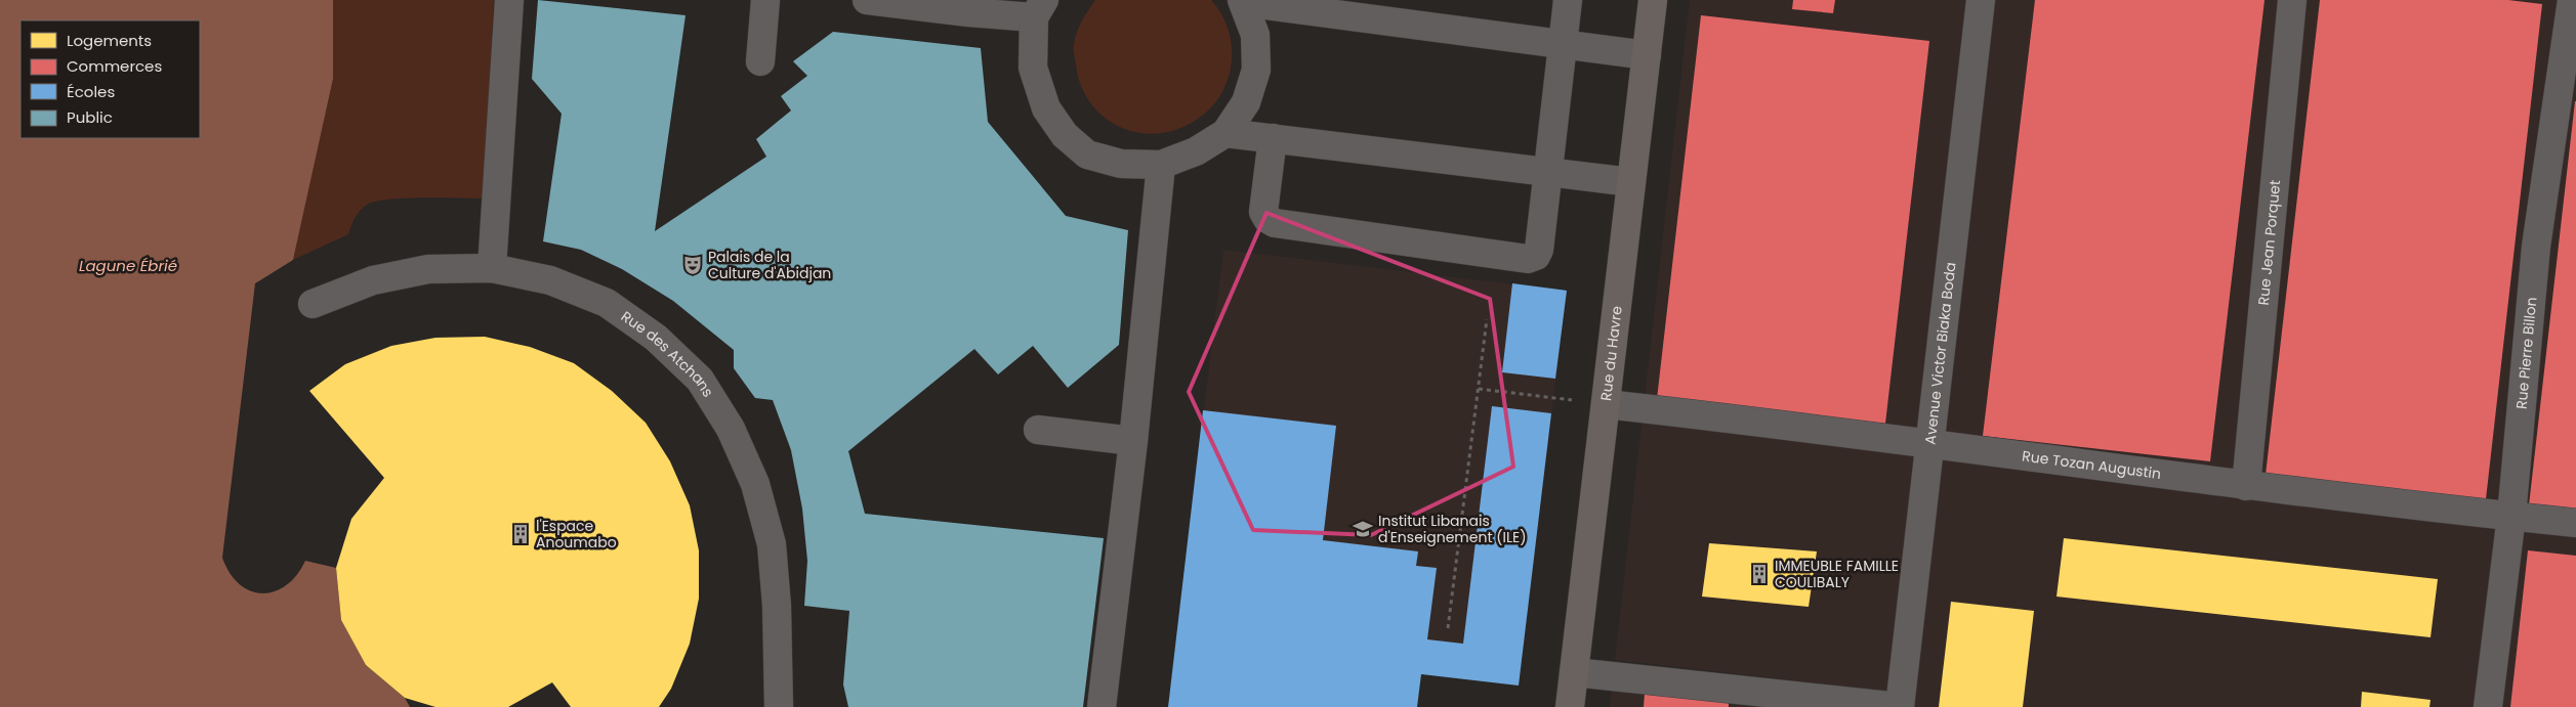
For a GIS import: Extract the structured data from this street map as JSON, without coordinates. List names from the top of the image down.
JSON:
{
  "streets": {
    "main road": ["Rue du Havre"],
    "street": [
      "Rue Jean Porquet",
      "Rue Pierre Billon",
      "Avenue Victor Biaka Boda",
      "Rue des Atchans",
      "Rue Tozan Augustin"
    ]
  },
  "crossings": [
    ["Rue Jean Porquet", "Rue Tozan Augustin"],
    ["Rue Pierre Billon", "Rue Tozan Augustin"],
    ["Rue du Havre", "Rue Tozan Augustin"],
    ["Avenue Victor Biaka Boda", "Rue Tozan Augustin"]
  ],
  "water": ["Lagune Ébrié"],
  "places": {
    "theatre": ["Palais de la Culture d'Abidjan"],
    "school or university": ["Institut Libanais d'Enseignement (ILE)"],
    "building": ["l'Espace Anoumabo", "IMMEUBLE FAMILLE COULIBALY"]
  },
  "legend": [
    "Logements",
    "Commerces",
    "Écoles",
    "Public"
  ]
}
